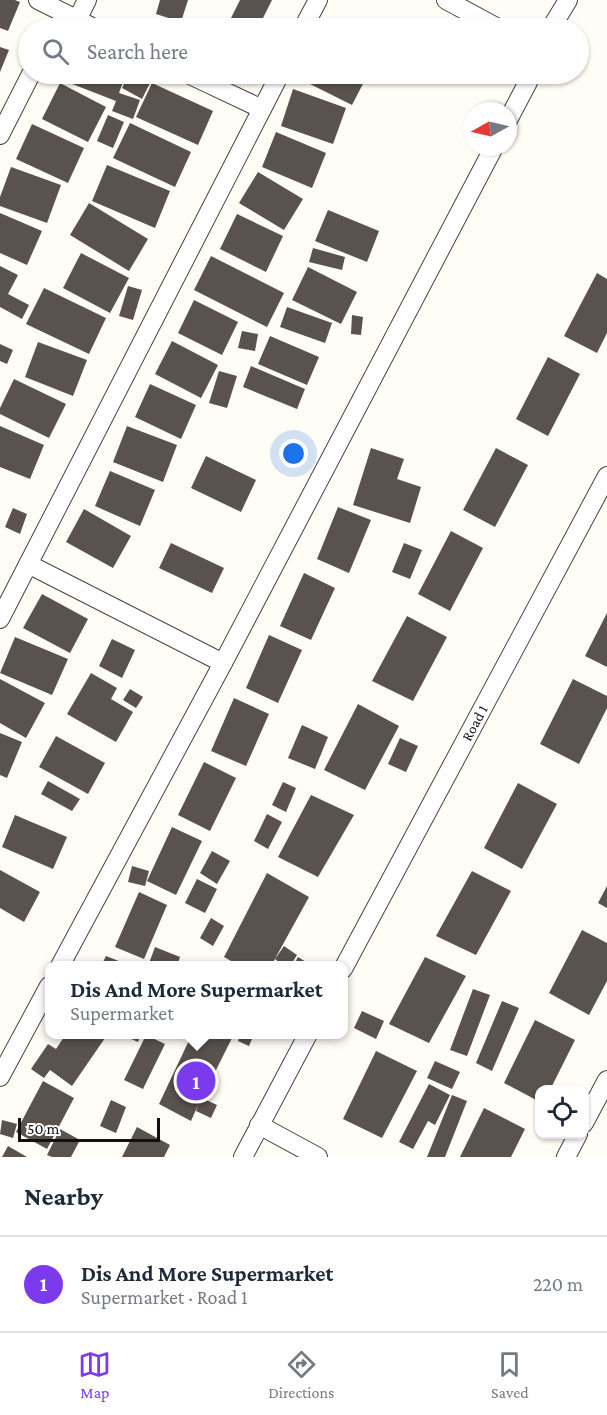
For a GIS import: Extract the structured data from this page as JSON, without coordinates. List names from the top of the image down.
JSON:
{
  "streets": {
    "street": ["Road 1"]
  },
  "scale_bar": "50 m",
  "north": "left",
  "page": {
    "search": "Search here",
    "popup": ["Dis And More Supermarket", "Supermarket"],
    "pins": "1",
    "scale": "50 m",
    "heading": "Nearby",
    "list": [
      {
        "mark": "1",
        "name": "Dis And More Supermarket",
        "note": "Supermarket · Road 1",
        "value": "220 m"
      }
    ],
    "nav": ["Map", "Directions", "Saved"]
  }
}
